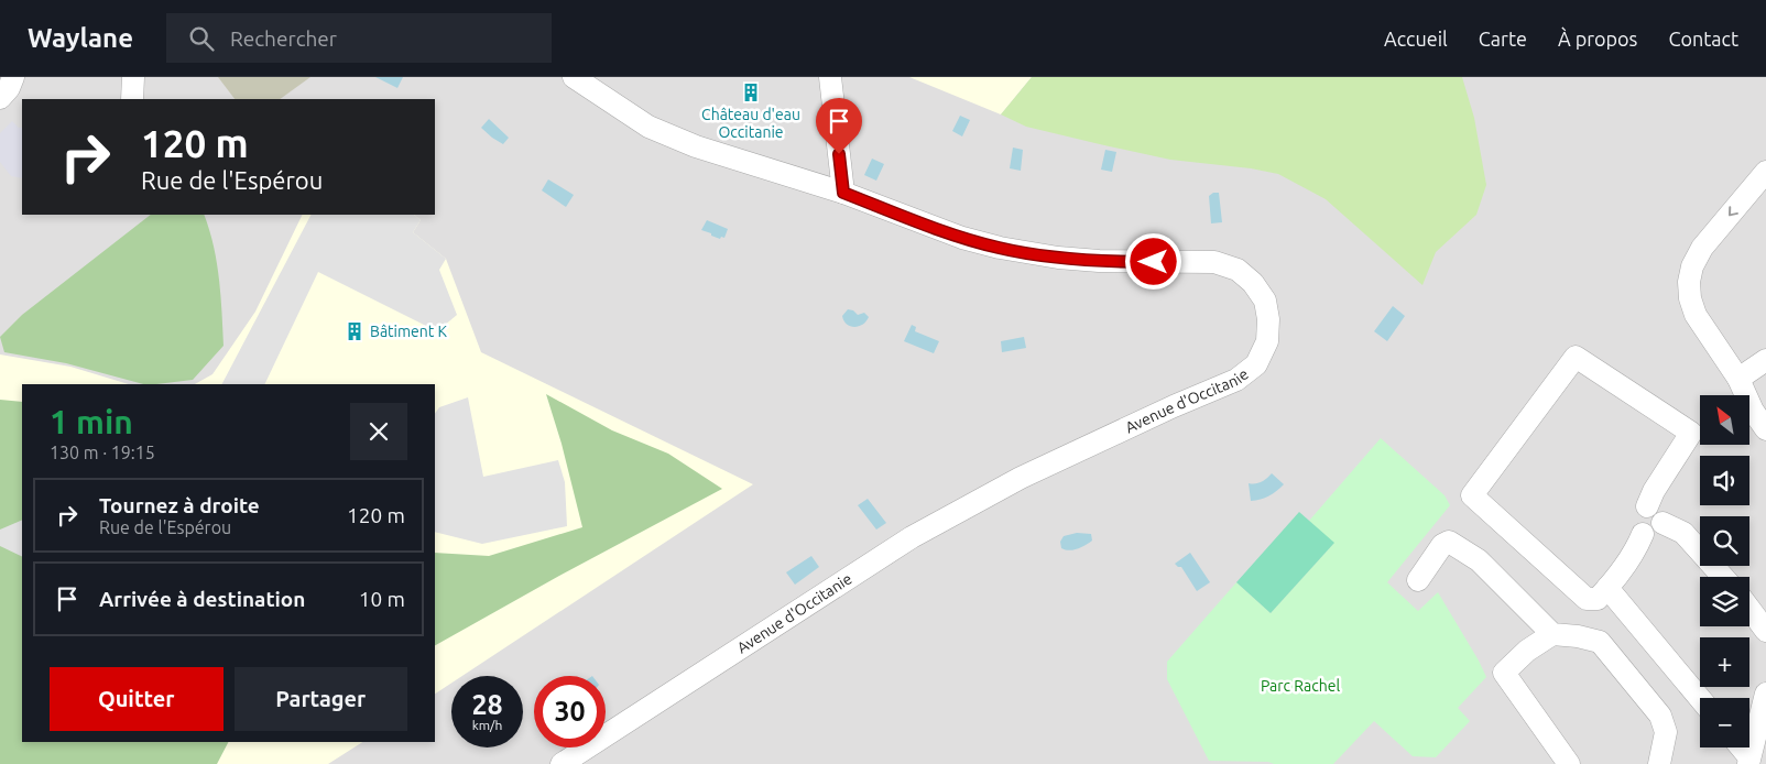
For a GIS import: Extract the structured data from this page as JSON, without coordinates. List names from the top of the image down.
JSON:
{
  "streets": {
    "street": ["Avenue d'Occitanie"]
  },
  "parks": ["Parc Rachel"],
  "places": {
    "building": ["Château d'eau Occitanie", "Bâtiment K"]
  },
  "north": "top left",
  "page": {
    "header": "Waylane",
    "search": "Rechercher",
    "nav": [
      "Accueil",
      "Carte",
      "À propos",
      "Contact"
    ],
    "turn": ["120 m", "Rue de l'Espérou"],
    "heading": ["1 min", "130 m · 19:15"],
    "map_buttons": ["+", "−"],
    "list": [
      {
        "name": "Tournez à droite",
        "note": "Rue de l'Espérou",
        "value": "120 m"
      },
      {
        "name": "Arrivée à destination",
        "value": "10 m"
      }
    ],
    "buttons": ["Quitter", "Partager"],
    "speed": "28 km/h",
    "limit": "30"
  }
}
